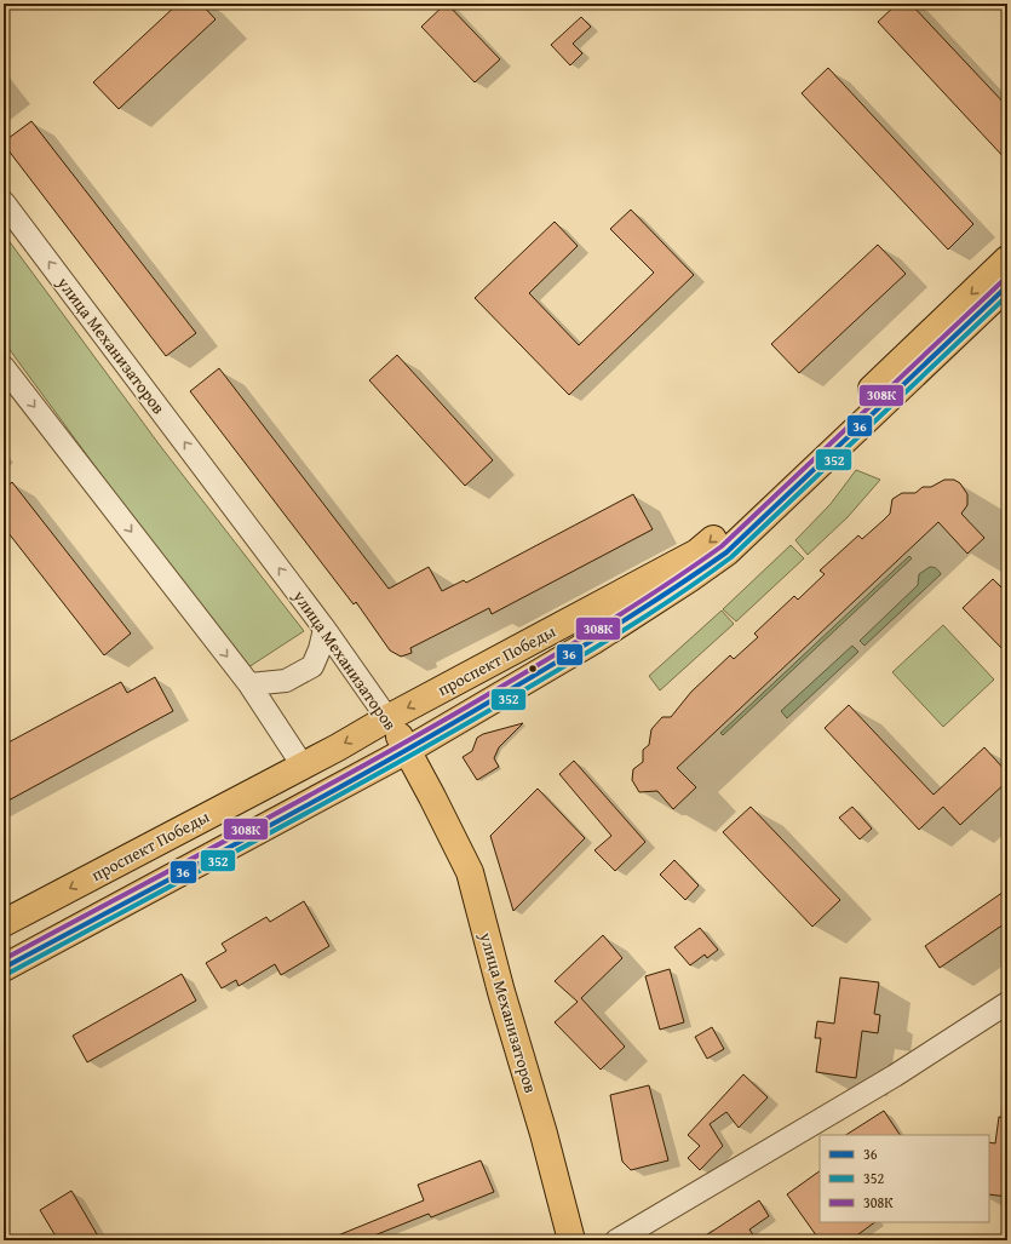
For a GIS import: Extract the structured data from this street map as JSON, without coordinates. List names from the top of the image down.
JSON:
{
  "streets": {
    "main road": ["улица Механизаторов", "проспект Победы"]
  },
  "crossings": [
    ["улица Механизаторов", "проспект Победы"]
  ],
  "lines": ["transit line 308К", "transit line 36", "transit line 352"],
  "legend": ["36", "352", "308К"]
}
